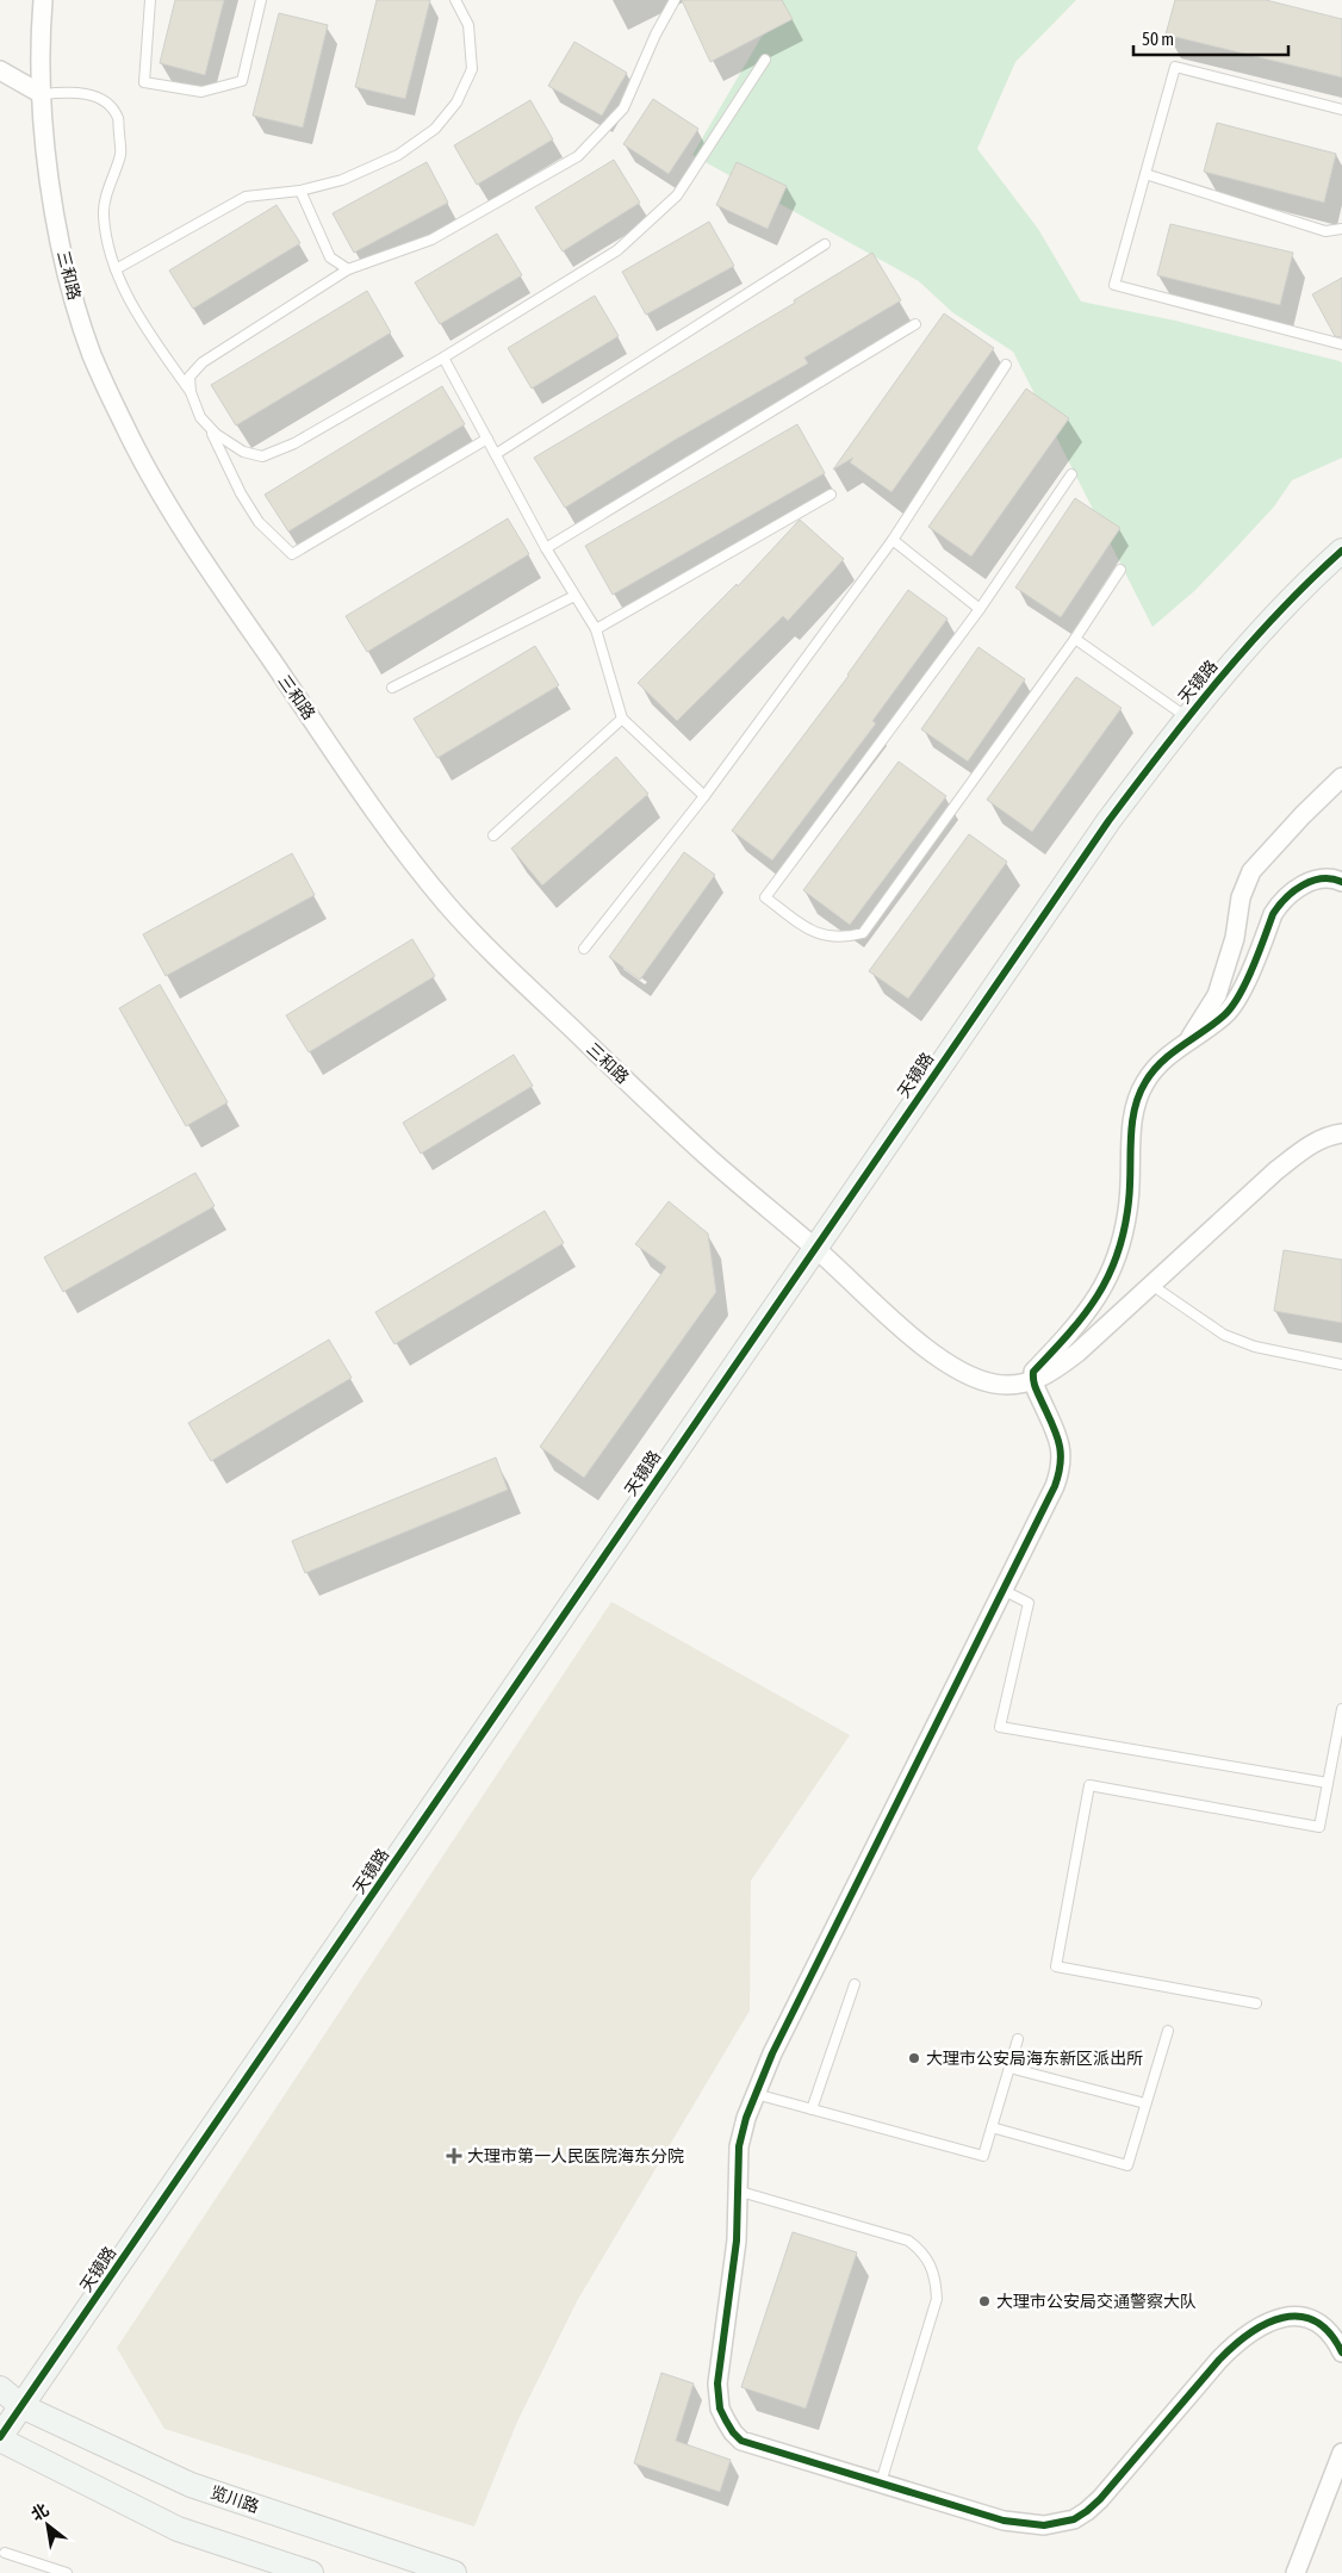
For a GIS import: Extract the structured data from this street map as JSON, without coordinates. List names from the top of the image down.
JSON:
{
  "streets": {
    "street": ["三和路", "天镜路", "览川路"]
  },
  "crossings": [
    ["三和路", "天镜路"],
    ["天镜路", "览川路"]
  ],
  "places": {
    "other": ["大理市公安局海东新区派出所", "大理市公安局交通警察大队"],
    "health": ["大理市第一人民医院海东分院"]
  },
  "scale_bar": "50 m",
  "north": "top left"
}
